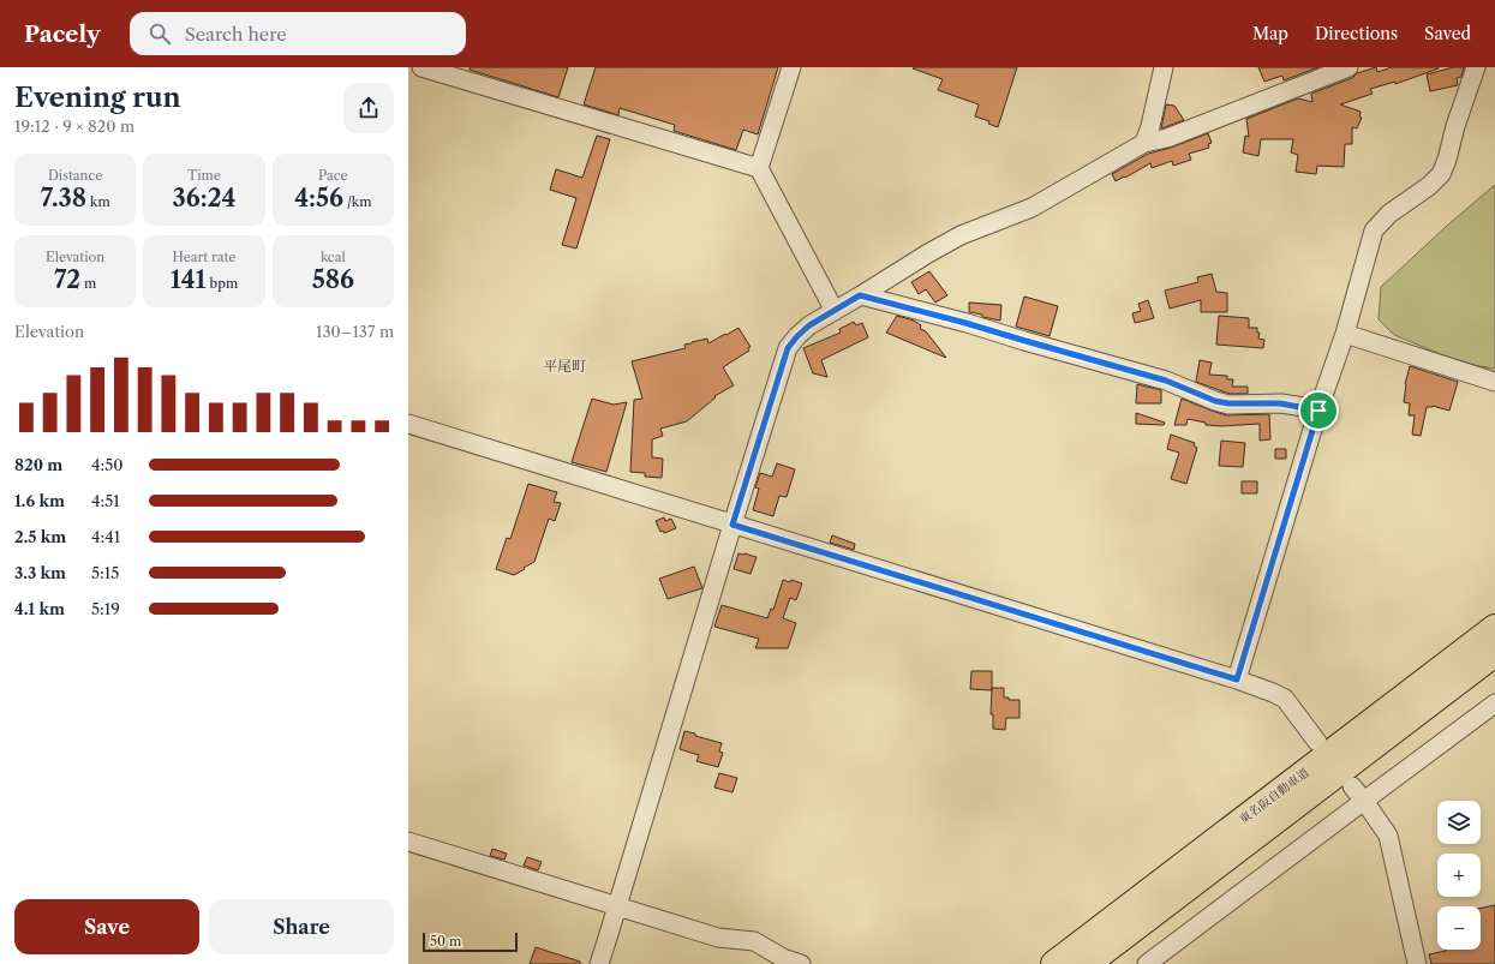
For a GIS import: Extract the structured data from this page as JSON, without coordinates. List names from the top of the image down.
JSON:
{
  "streets": {
    "highway": ["東名阪自動車道"]
  },
  "districts": ["平尾町"],
  "scale_bar": "50 m",
  "page": {
    "header": "Pacely",
    "search": "Search here",
    "nav": ["Map", "Directions", "Saved"],
    "heading": ["Evening run", "19:12 · 9 × 820 m"],
    "stats": [
      ["Distance", "7.38 km"],
      ["Time", "36:24"],
      ["Pace", "4:56 /km"],
      ["Elevation", "72 m"],
      ["Heart rate", "141 bpm"],
      ["kcal", "586"]
    ],
    "chart": ["Elevation", "130–137 m"],
    "list": [
      {
        "name": "820 m",
        "note": "4:50"
      },
      {
        "name": "1.6 km",
        "note": "4:51"
      },
      {
        "name": "2.5 km",
        "note": "4:41"
      },
      {
        "name": "3.3 km",
        "note": "5:15"
      },
      {
        "name": "4.1 km",
        "note": "5:19"
      }
    ],
    "map_buttons": ["+", "−"],
    "buttons": ["Save", "Share"],
    "scale": "50 m"
  }
}
